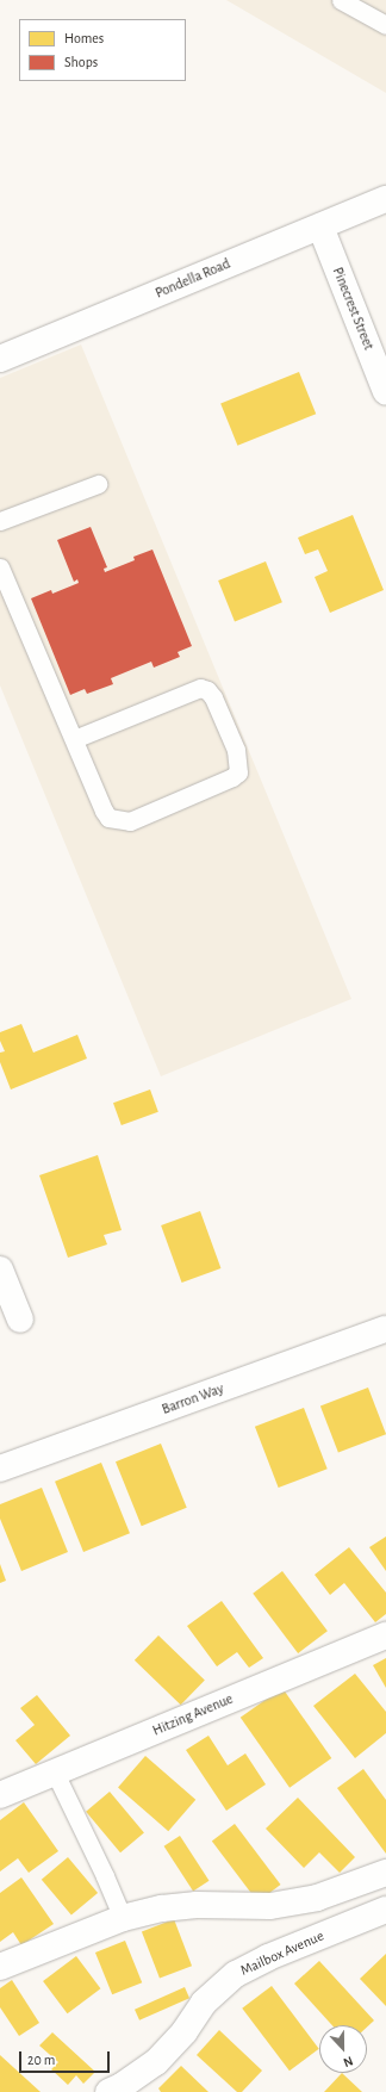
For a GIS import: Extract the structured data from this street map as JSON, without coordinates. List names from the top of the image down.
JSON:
{
  "streets": {
    "street": [
      "Pondella Road",
      "Pinecrest Street",
      "Barron Way",
      "Hitzing Avenue",
      "Mailbox Avenue"
    ]
  },
  "crossings": [
    ["Pondella Road", "Pinecrest Street"]
  ],
  "legend": ["Homes", "Shops"],
  "scale_bar": "20 m",
  "north": "bottom"
}
